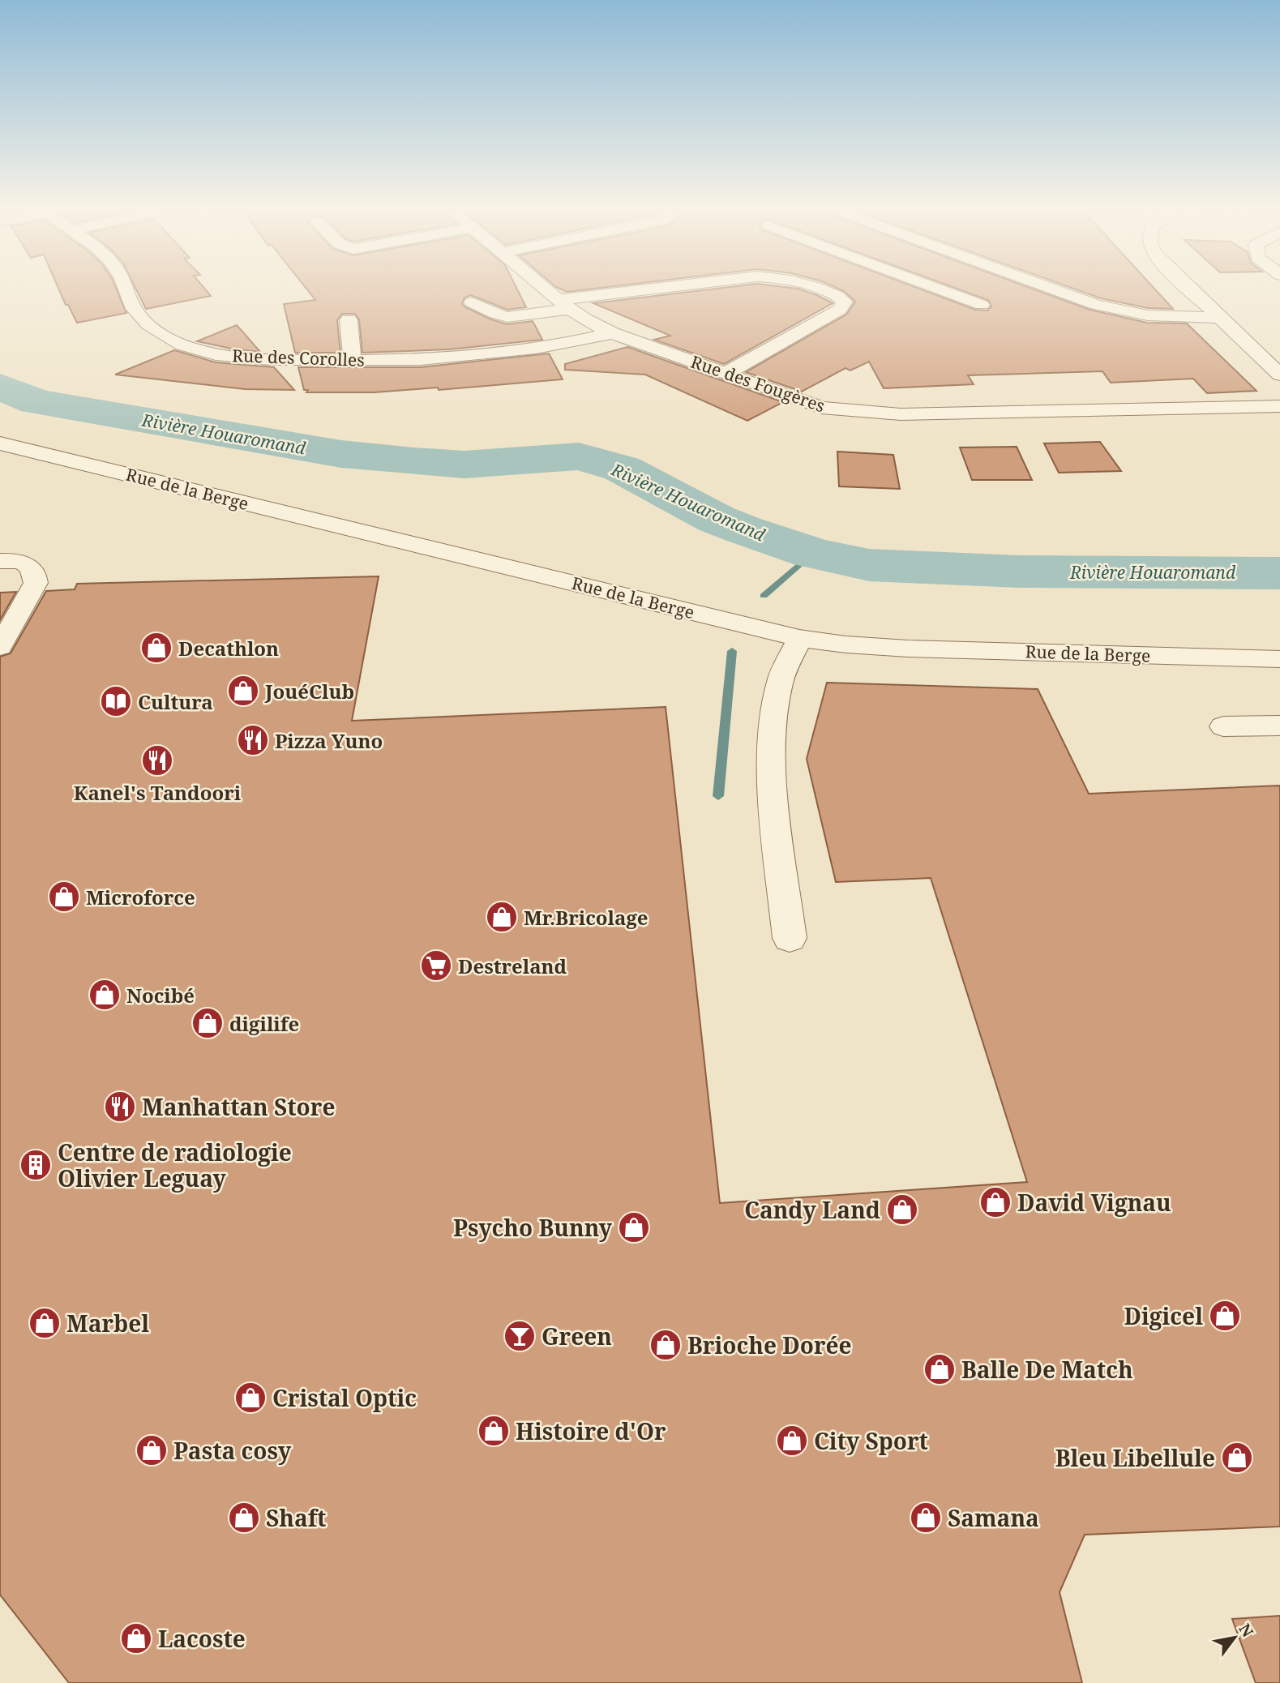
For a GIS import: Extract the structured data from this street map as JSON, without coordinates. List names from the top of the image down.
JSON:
{
  "streets": {
    "street": ["Rue des Corolles", "Rue des Fougères", "Rue de la Berge"]
  },
  "crossings": [
    ["Rue des Corolles", "Rue des Fougères"]
  ],
  "water": ["Rivière Houaromand"],
  "places": {
    "shop": [
      "Decathlon",
      "JouéClub",
      "Microforce",
      "Mr.Bricolage",
      "Nocibé",
      "digilife",
      "David Vignau",
      "Candy Land",
      "Psycho Bunny",
      "Digicel",
      "Marbel",
      "Brioche Dorée",
      "Balle De Match",
      "Cristal Optic",
      "Histoire d'Or",
      "City Sport",
      "Pasta cosy",
      "Bleu Libellule",
      "Shaft",
      "Samana",
      "Lacoste"
    ],
    "library": ["Cultura"],
    "restaurant": ["Pizza Yuno", "Kanel's Tandoori", "Manhattan Store"],
    "supermarket": ["Destreland"],
    "building": ["Centre de radiologie Olivier Leguay"],
    "bar": ["Green"]
  },
  "north": "top right"
}
